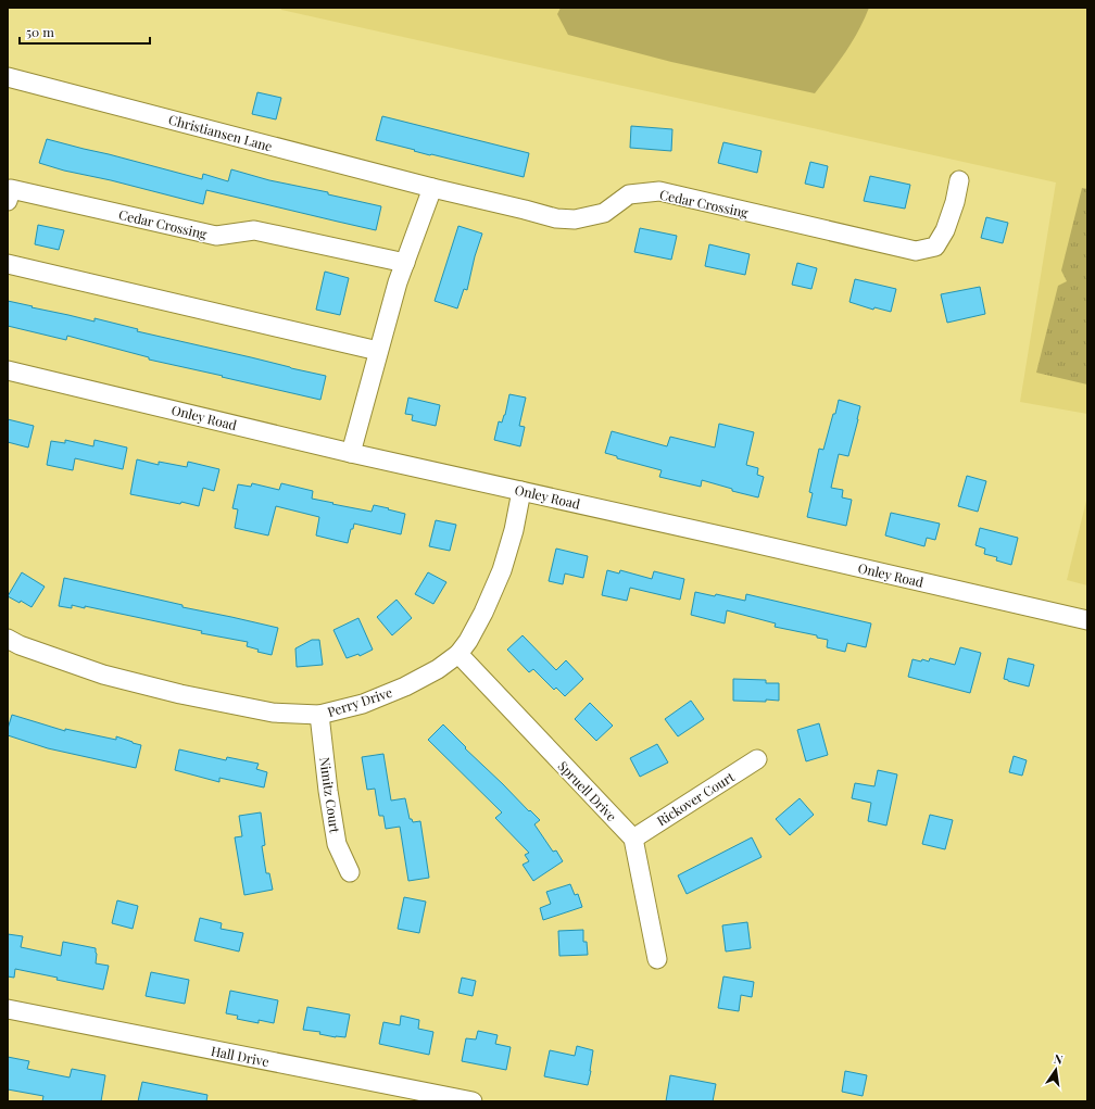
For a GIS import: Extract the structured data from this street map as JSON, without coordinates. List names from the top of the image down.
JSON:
{
  "streets": {
    "street": [
      "Christiansen Lane",
      "Cedar Crossing",
      "Onley Road",
      "Perry Drive",
      "Spruell Drive",
      "Nimitz Court",
      "Rickover Court",
      "Hall Drive"
    ]
  },
  "crossings": [
    ["Christiansen Lane", "Cedar Crossing"],
    ["Onley Road", "Perry Drive"],
    ["Perry Drive", "Spruell Drive"],
    ["Perry Drive", "Nimitz Court"],
    ["Spruell Drive", "Rickover Court"]
  ],
  "scale_bar": "50 m",
  "north": "top"
}
